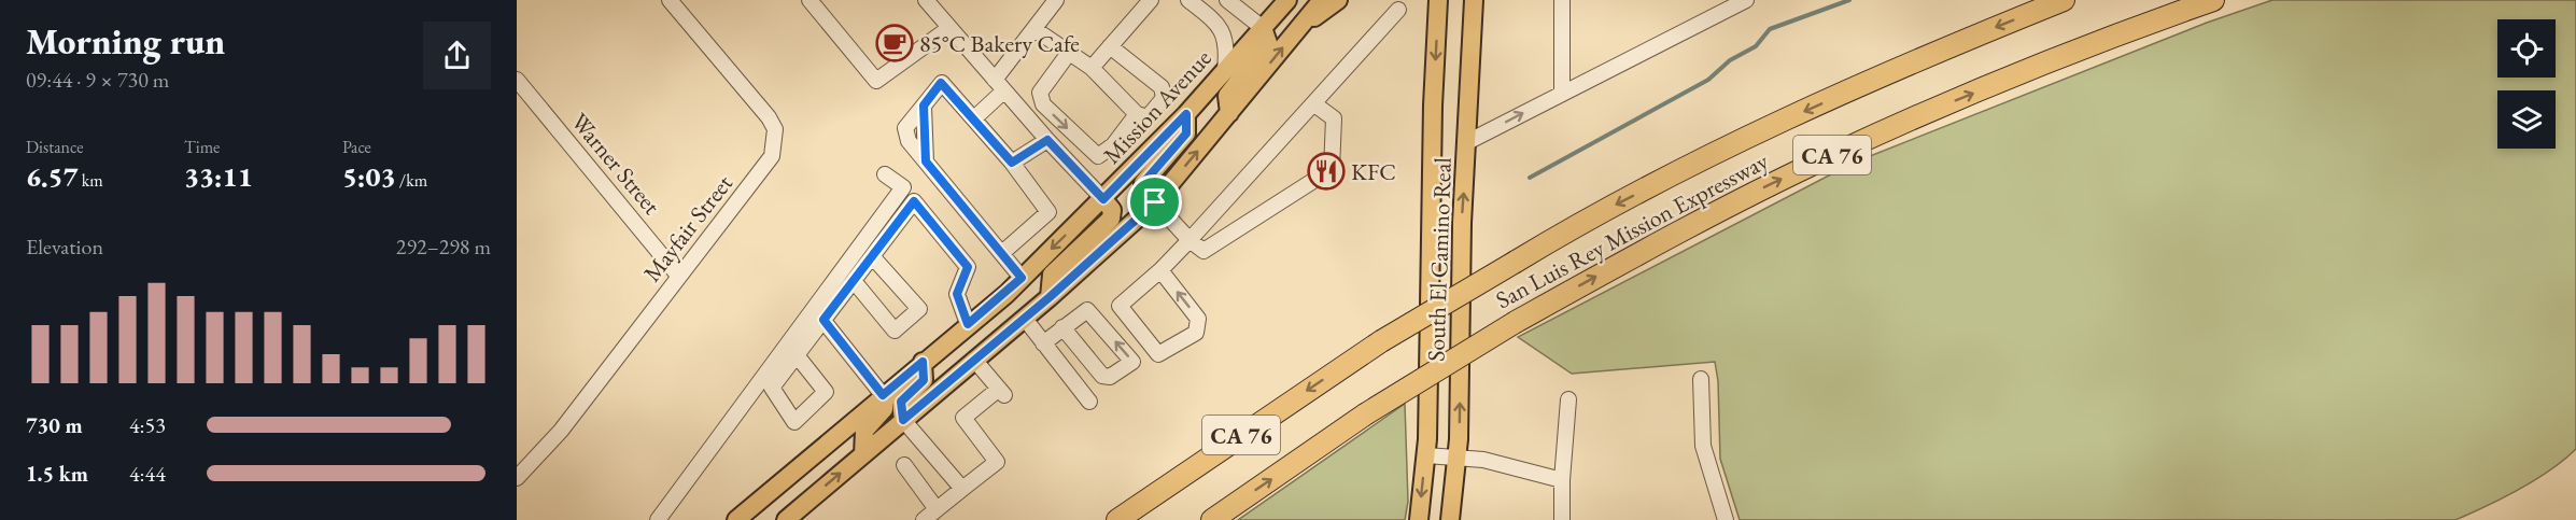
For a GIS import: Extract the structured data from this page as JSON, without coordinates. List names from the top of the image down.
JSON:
{
  "streets": {
    "highway": ["CA 76", "San Luis Rey Mission Expressway"],
    "main road": ["Mission Avenue", "South El Camino Real"],
    "street": ["Warner Street", "Mayfair Street"]
  },
  "crossings": [
    ["Warner Street", "Mayfair Street"]
  ],
  "places": {
    "cafe": ["85°C Bakery Cafe"],
    "restaurant": ["KFC"]
  },
  "page": {
    "heading": ["Morning run", "09:44 · 9 × 730 m"],
    "stats": [
      ["Distance", "6.57 km"],
      ["Time", "33:11"],
      ["Pace", "5:03 /km"]
    ],
    "chart": ["Elevation", "292–298 m"],
    "list": [
      {
        "name": "730 m",
        "note": "4:53"
      },
      {
        "name": "1.5 km",
        "note": "4:44"
      }
    ]
  }
}
